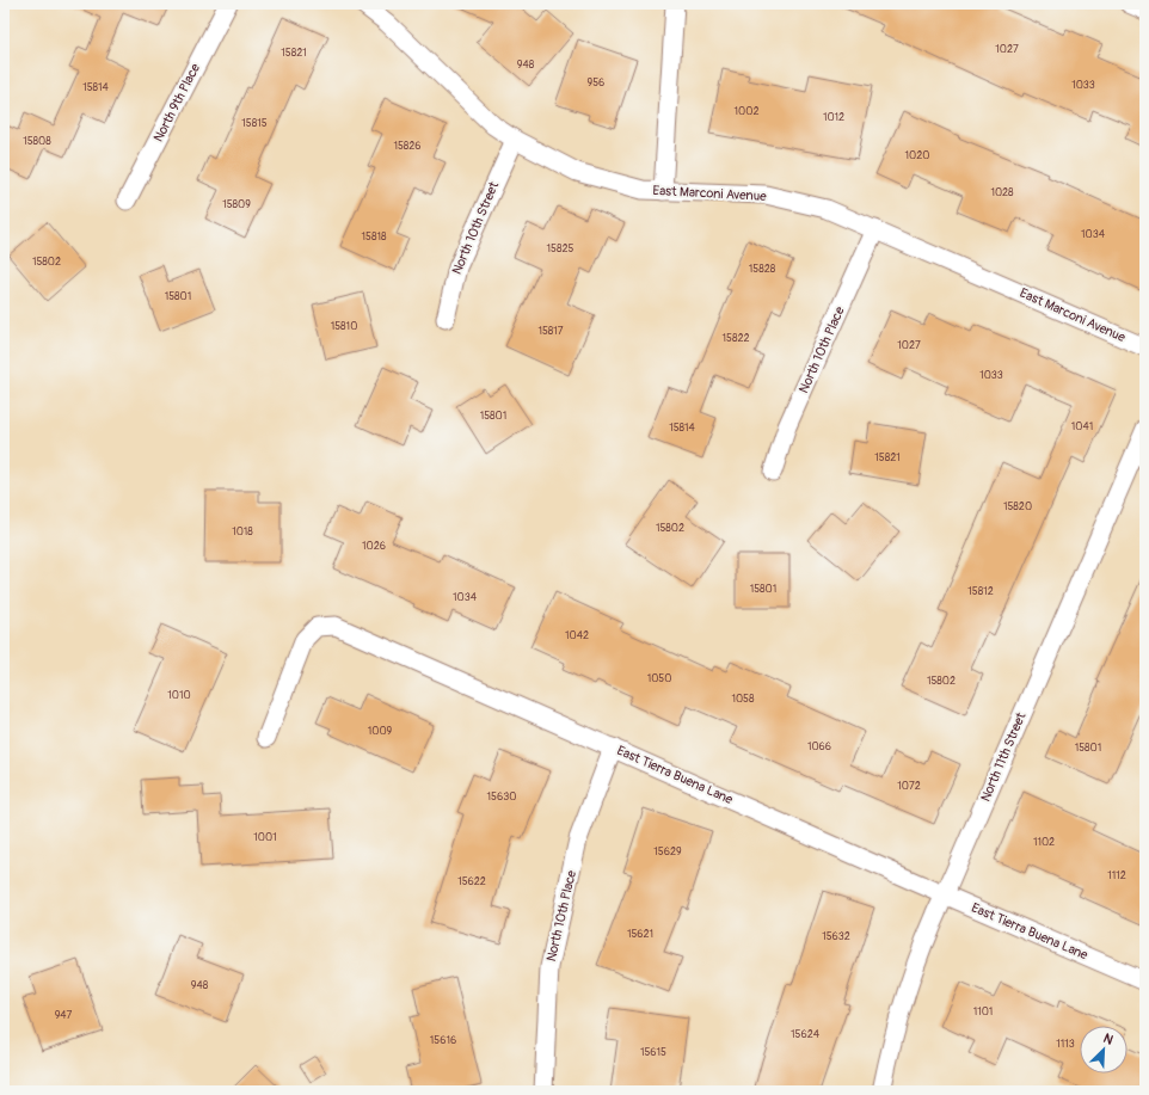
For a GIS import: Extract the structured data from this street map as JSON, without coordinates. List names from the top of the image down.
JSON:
{
  "streets": {
    "street": [
      "North 9th Place",
      "East Marconi Avenue",
      "North 10th Street",
      "North 10th Place",
      "North 11th Street",
      "East Tierra Buena Lane"
    ]
  },
  "crossings": [
    ["East Marconi Avenue", "North 10th Street"],
    ["East Marconi Avenue", "North 10th Place"],
    ["North 10th Place", "East Tierra Buena Lane"],
    ["North 11th Street", "East Tierra Buena Lane"]
  ],
  "house_numbers": [
    "1027",
    "15821",
    "948",
    "956",
    "1033",
    "15814",
    "1002",
    "1012",
    "15815",
    "15808",
    "15826",
    "1020",
    "1028",
    "15809",
    "1034",
    "15818",
    "15825",
    "15802",
    "15828",
    "15801",
    "15810",
    "15817",
    "15822",
    "1027",
    "1033",
    "15801",
    "1041",
    "15814",
    "15821",
    "15820",
    "15802",
    "1018",
    "1026",
    "15801",
    "15812",
    "1034",
    "1042",
    "1050",
    "15802",
    "1010",
    "1058",
    "1009",
    "1066",
    "15801",
    "1072",
    "15630",
    "1001",
    "1102",
    "15629",
    "1112",
    "15622",
    "15621",
    "15632",
    "948",
    "1101",
    "947",
    "15624",
    "15616",
    "1113",
    "15615"
  ],
  "north": "top right"
}
